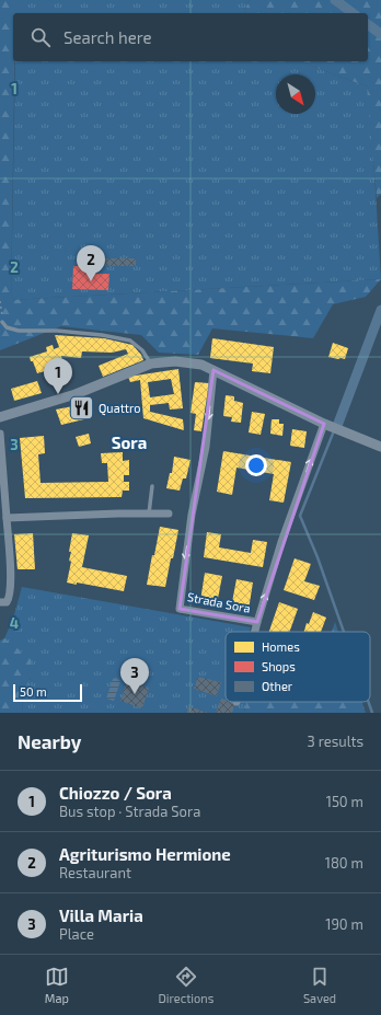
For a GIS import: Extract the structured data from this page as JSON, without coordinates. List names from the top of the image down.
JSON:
{
  "streets": {
    "street": ["Strada Sora"]
  },
  "districts": ["Sora"],
  "places": {
    "restaurant": ["Quattro"]
  },
  "legend": ["Homes", "Shops", "Other"],
  "scale_bar": "50 m",
  "north": "bottom right",
  "page": {
    "search": "Search here",
    "pins": ["2", "1", "3"],
    "scale": "50 m",
    "heading": ["Nearby", "3 results"],
    "list": [
      {
        "mark": "1",
        "name": "Chiozzo / Sora",
        "note": "Bus stop · Strada Sora",
        "value": "150 m"
      },
      {
        "mark": "2",
        "name": "Agriturismo Hermione",
        "note": "Restaurant",
        "value": "180 m"
      },
      {
        "mark": "3",
        "name": "Villa Maria",
        "note": "Place",
        "value": "190 m"
      }
    ],
    "nav": ["Map", "Directions", "Saved"]
  },
  "grid": {
    "rows": [
      "1",
      "2",
      "3",
      "4"
    ]
  }
}
